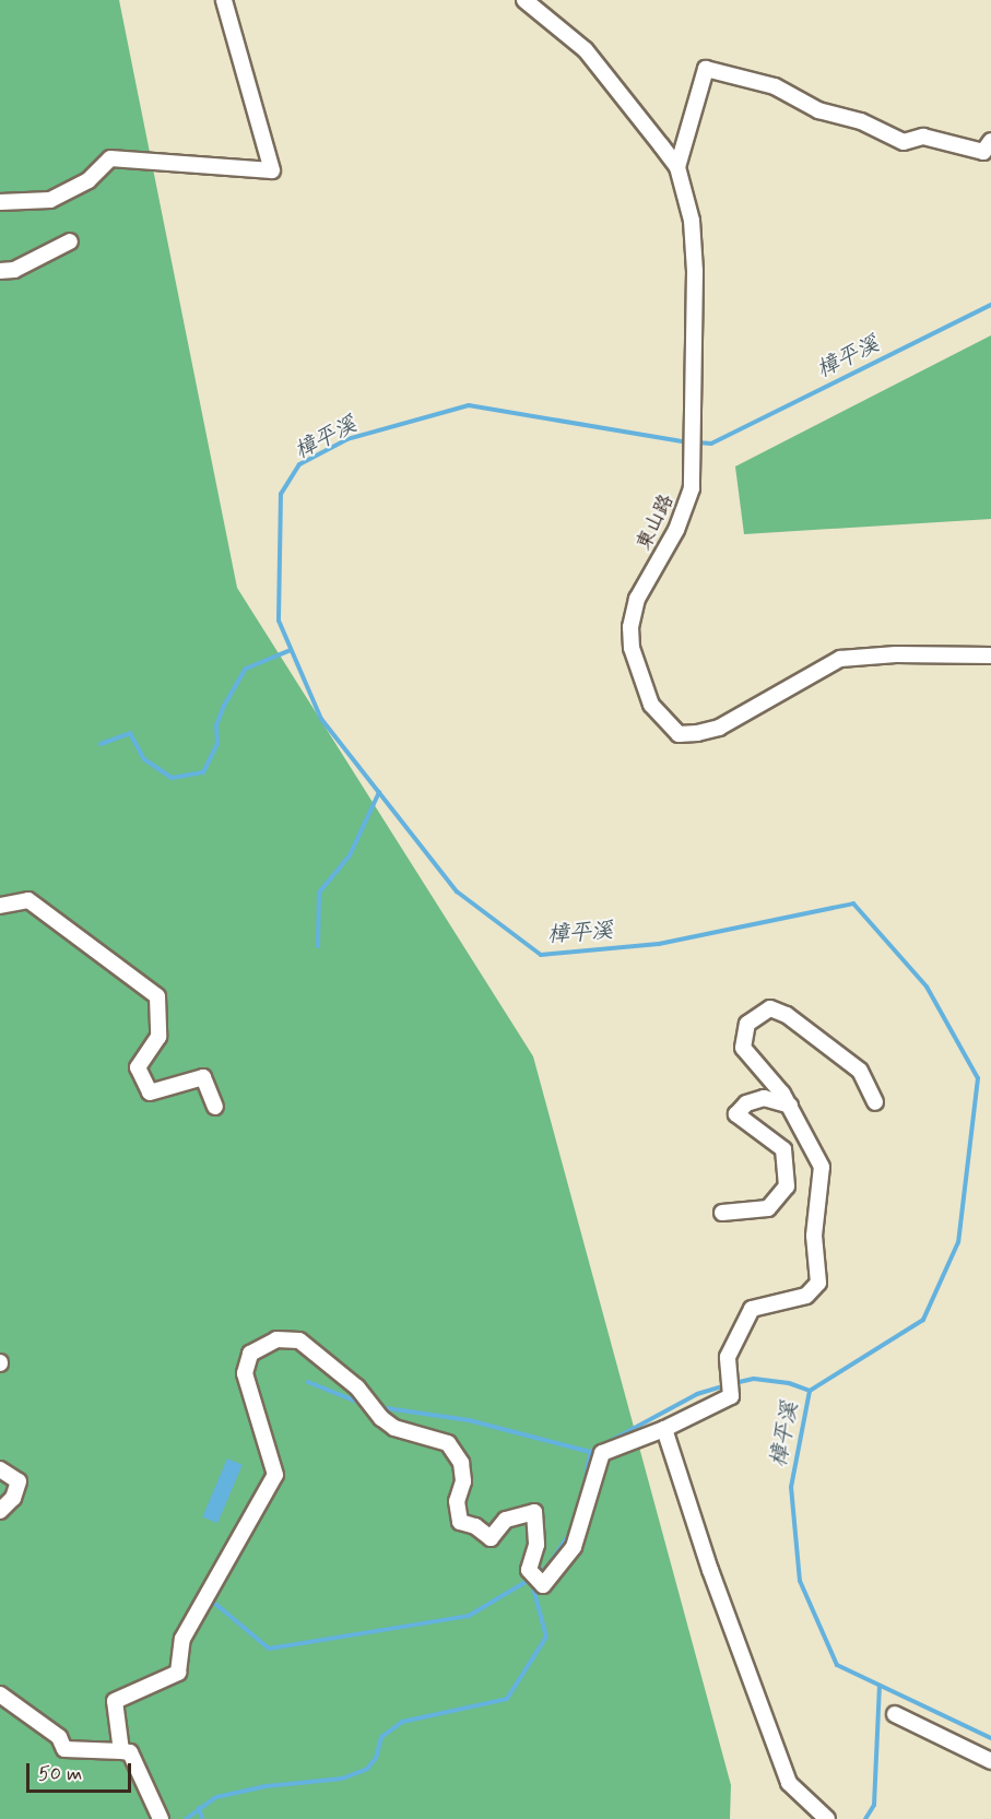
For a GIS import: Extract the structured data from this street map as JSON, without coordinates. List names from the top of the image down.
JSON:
{
  "streets": {
    "street": ["東山路"]
  },
  "water": ["樟平溪"],
  "scale_bar": "50 m"
}
